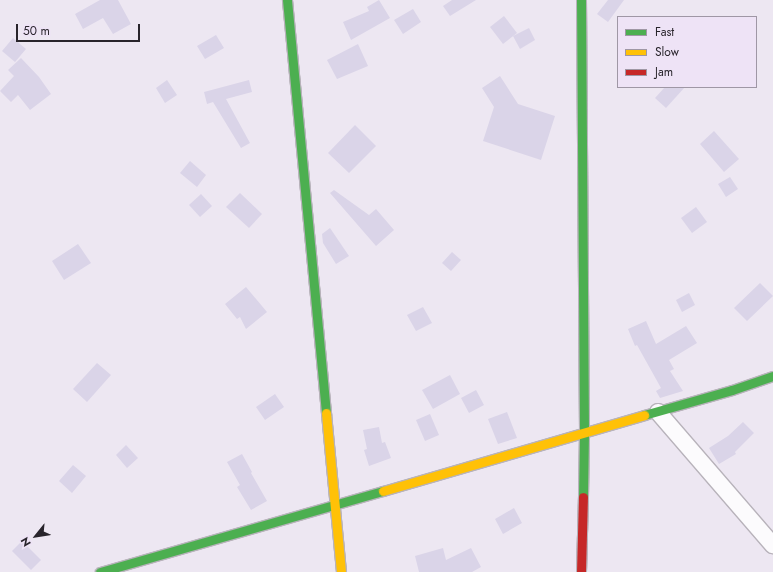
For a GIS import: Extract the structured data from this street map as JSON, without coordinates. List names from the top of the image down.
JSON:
{
  "legend": ["Fast", "Slow", "Jam"],
  "scale_bar": "50 m",
  "north": "bottom left"
}
